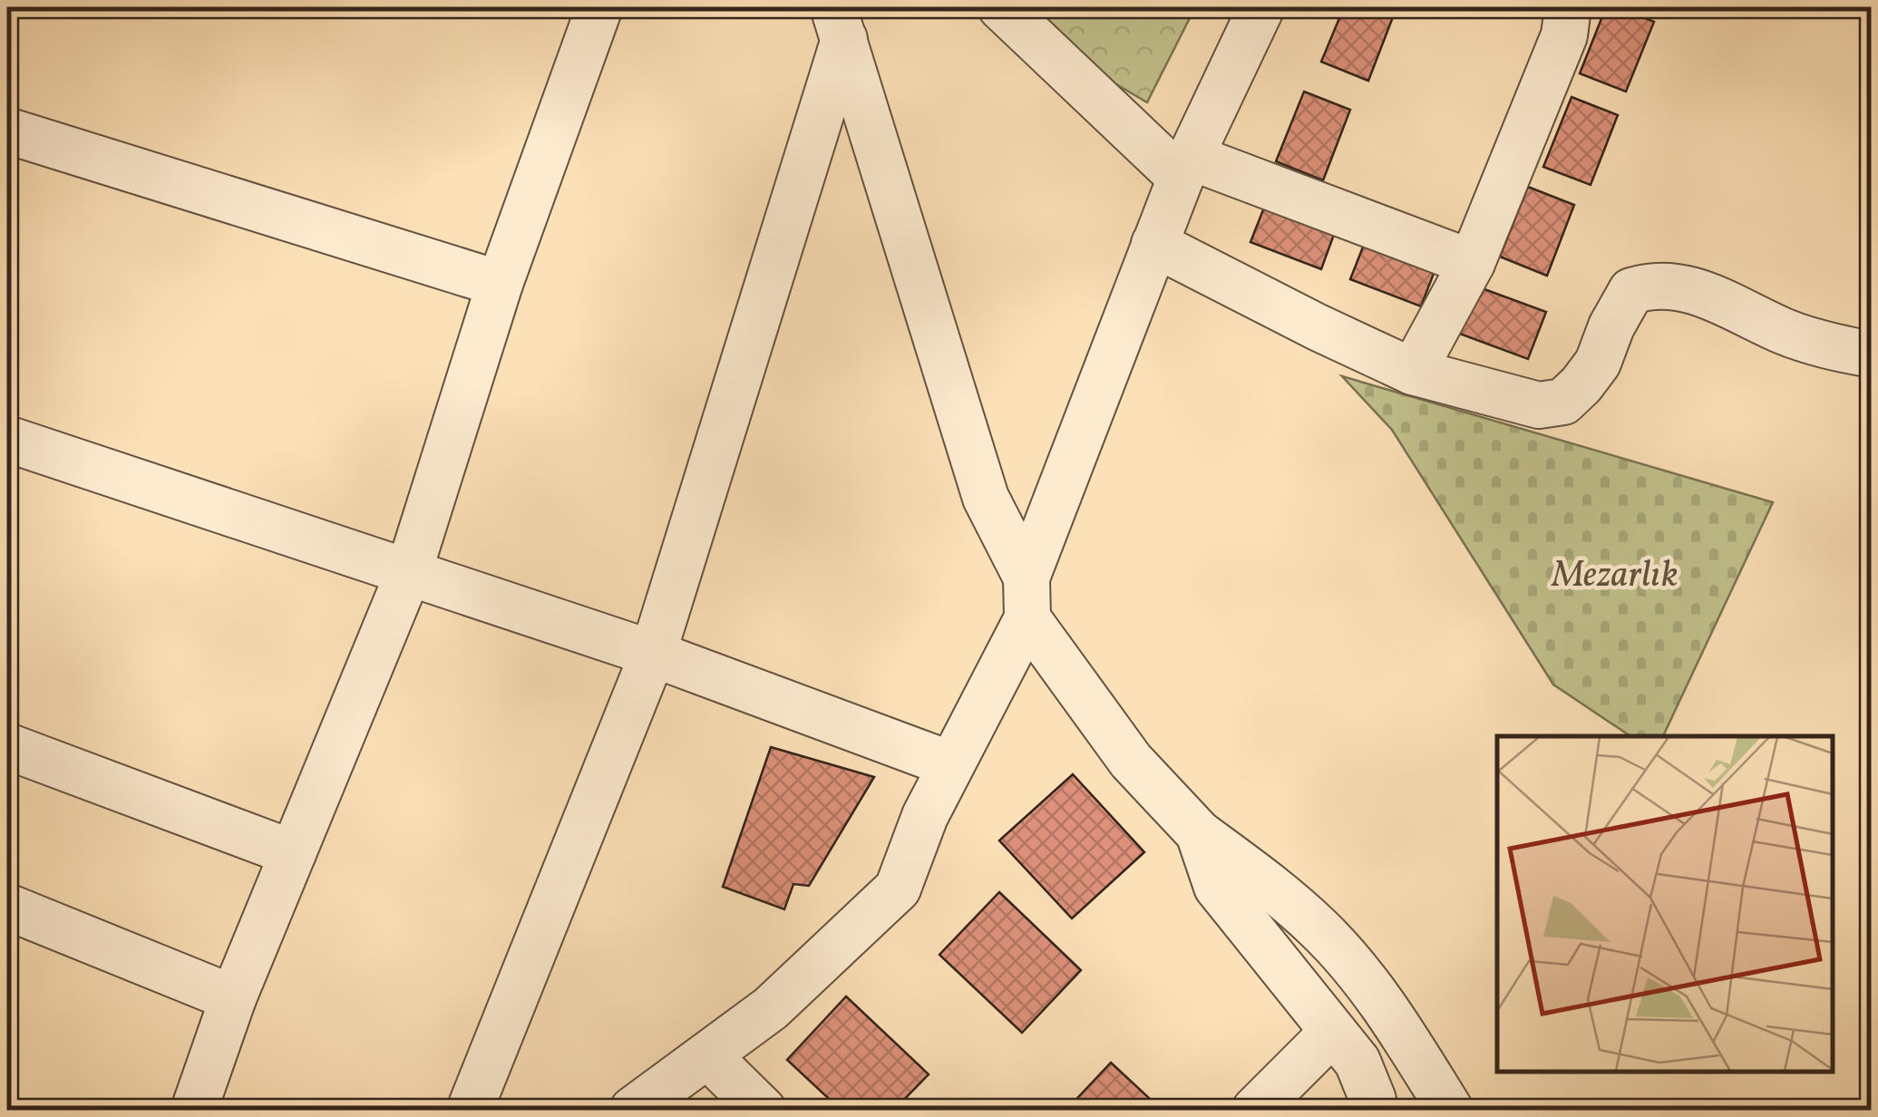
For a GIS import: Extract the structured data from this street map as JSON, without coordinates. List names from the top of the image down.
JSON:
{
  "parks": ["Mezarlık"]
}
